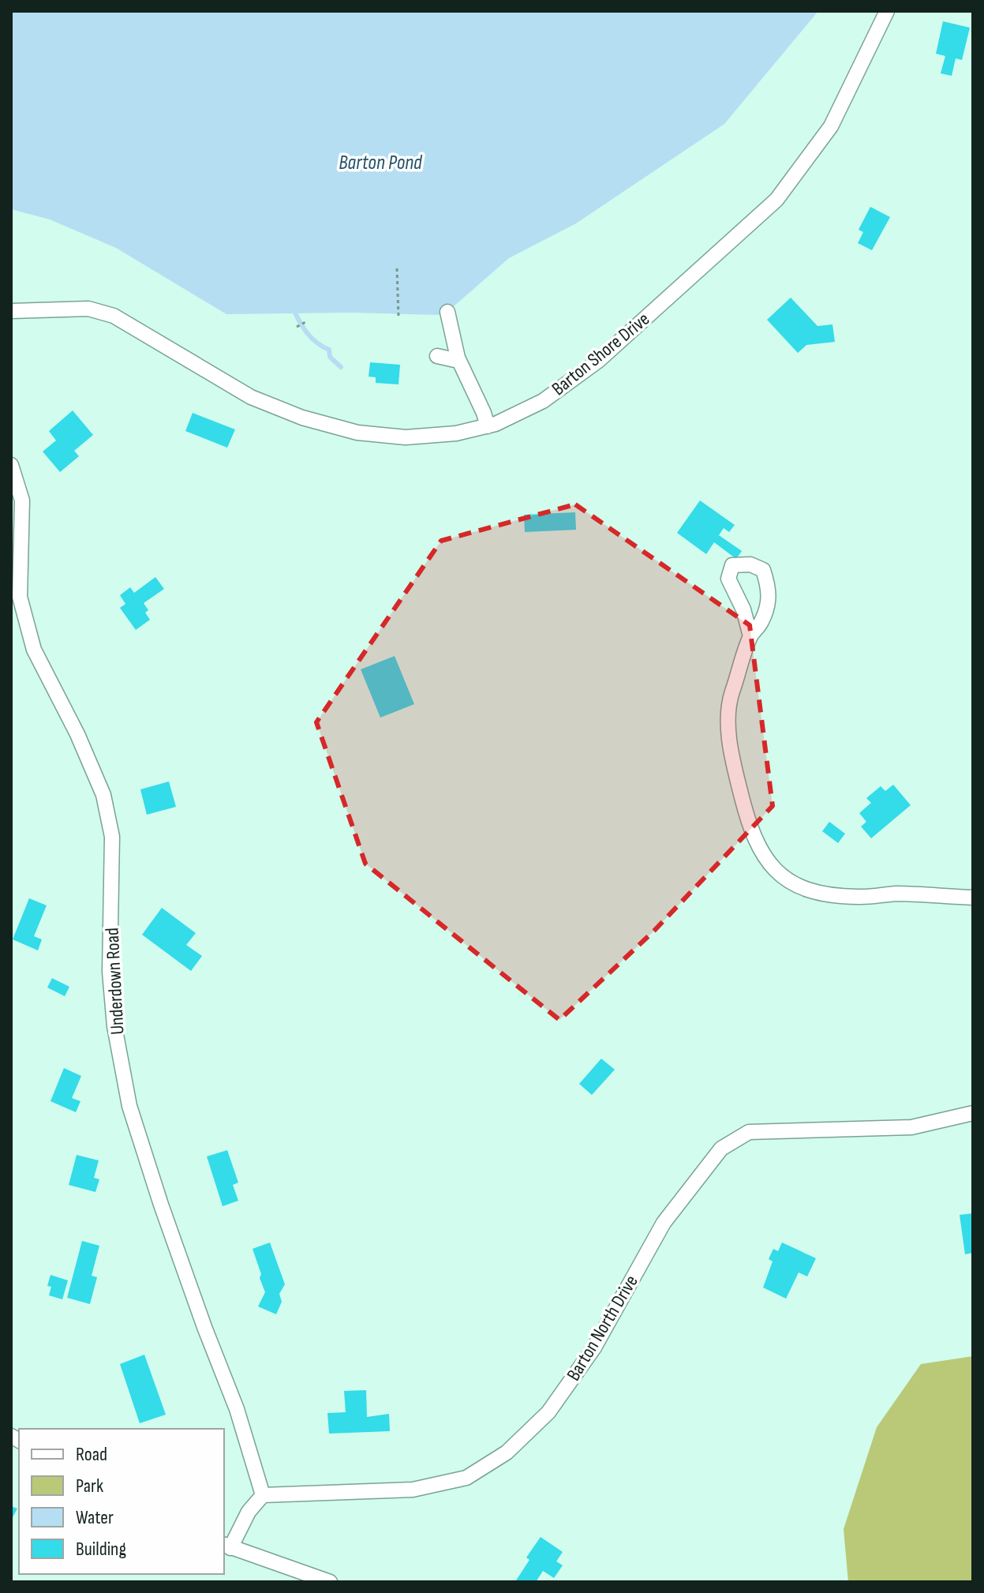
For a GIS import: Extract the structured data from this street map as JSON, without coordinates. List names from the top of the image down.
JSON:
{
  "streets": {
    "street": ["Barton Shore Drive", "Underdown Road", "Barton North Drive"]
  },
  "crossings": [
    ["Underdown Road", "Barton North Drive"]
  ],
  "water": ["Barton Pond"],
  "legend": [
    "Road",
    "Park",
    "Water",
    "Building"
  ]
}
